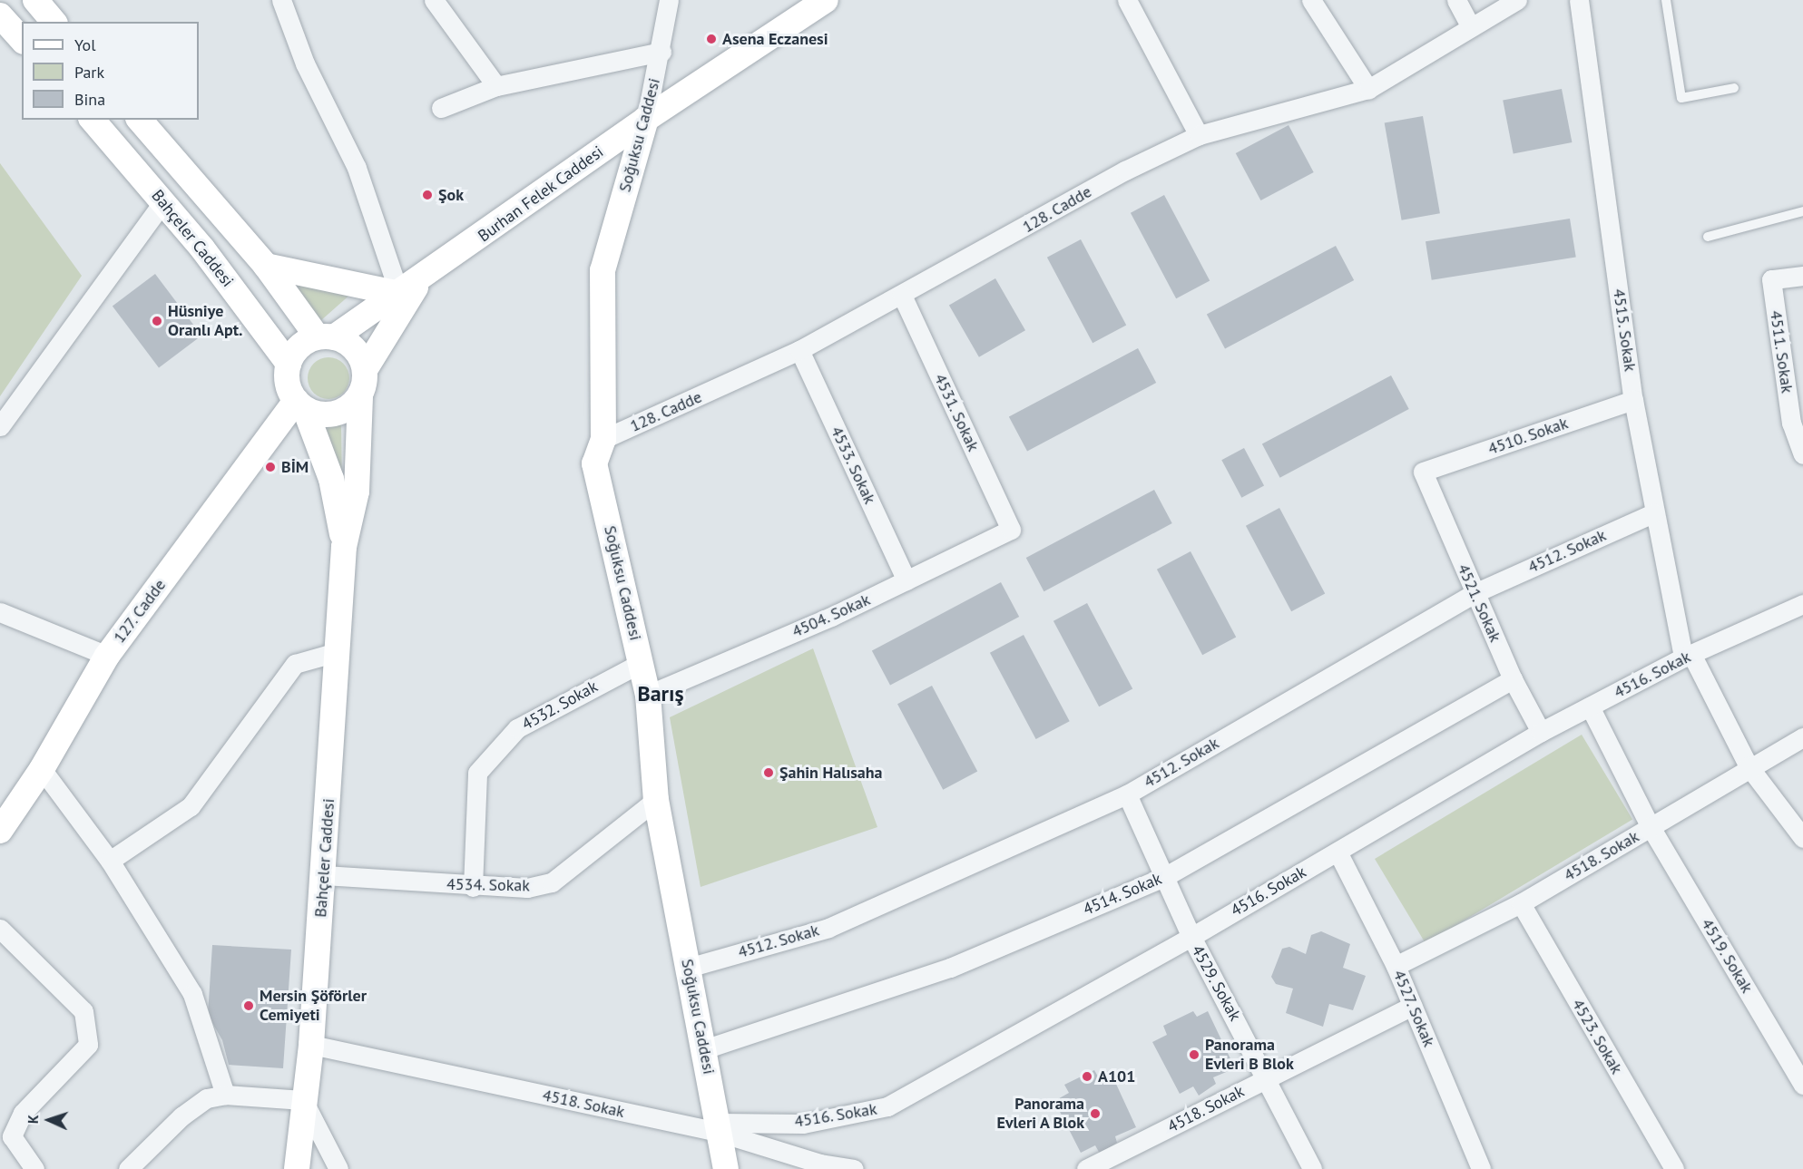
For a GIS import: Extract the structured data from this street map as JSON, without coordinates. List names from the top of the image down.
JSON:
{
  "streets": {
    "street": [
      "Soğuksu Caddesi",
      "Burhan Felek Caddesi",
      "128. Cadde",
      "Bahçeler Caddesi",
      "4515. Sokak",
      "4511. Sokak",
      "4531. Sokak",
      "4510. Sokak",
      "4533. Sokak",
      "4512. Sokak",
      "4521. Sokak",
      "127. Cadde",
      "4504. Sokak",
      "4516. Sokak",
      "4532. Sokak",
      "4518. Sokak",
      "4534. Sokak",
      "4514. Sokak",
      "4519. Sokak",
      "4529. Sokak",
      "4527. Sokak",
      "4523. Sokak"
    ]
  },
  "crossings": [
    ["Soğuksu Caddesi", "Burhan Felek Caddesi"],
    ["Soğuksu Caddesi", "128. Cadde"],
    ["Soğuksu Caddesi", "4512. Sokak"],
    ["Soğuksu Caddesi", "4504. Sokak"],
    ["Soğuksu Caddesi", "4516. Sokak"],
    ["Soğuksu Caddesi", "4532. Sokak"],
    ["Soğuksu Caddesi", "4518. Sokak"],
    ["Soğuksu Caddesi", "4534. Sokak"],
    ["Soğuksu Caddesi", "4514. Sokak"],
    ["Burhan Felek Caddesi", "Bahçeler Caddesi"],
    ["Burhan Felek Caddesi", "127. Cadde"],
    ["128. Cadde", "4531. Sokak"],
    ["128. Cadde", "4533. Sokak"],
    ["Bahçeler Caddesi", "127. Cadde"],
    ["Bahçeler Caddesi", "4518. Sokak"],
    ["Bahçeler Caddesi", "4534. Sokak"],
    ["4515. Sokak", "4510. Sokak"],
    ["4515. Sokak", "4512. Sokak"],
    ["4515. Sokak", "4516. Sokak"],
    ["4515. Sokak", "4518. Sokak"],
    ["4531. Sokak", "4504. Sokak"],
    ["4510. Sokak", "4521. Sokak"],
    ["4533. Sokak", "4504. Sokak"],
    ["4512. Sokak", "4521. Sokak"],
    ["4512. Sokak", "4529. Sokak"],
    ["4521. Sokak", "4516. Sokak"],
    ["4521. Sokak", "4514. Sokak"],
    ["4516. Sokak", "4518. Sokak"],
    ["4516. Sokak", "4519. Sokak"],
    ["4516. Sokak", "4529. Sokak"],
    ["4516. Sokak", "4527. Sokak"],
    ["4532. Sokak", "4534. Sokak"],
    ["4518. Sokak", "4519. Sokak"],
    ["4518. Sokak", "4529. Sokak"],
    ["4518. Sokak", "4527. Sokak"],
    ["4518. Sokak", "4523. Sokak"],
    ["4514. Sokak", "4529. Sokak"]
  ],
  "districts": ["Barış"],
  "places": [
    "Asena Eczanesi",
    "Şok",
    "Hüsniye Oranlı Apt.",
    "BİM",
    "Şahin Halısaha",
    "Mersin Şöförler Cemiyeti",
    "Panorama Evleri B Blok",
    "A101",
    "Panorama Evleri A Blok"
  ],
  "legend": ["Yol", "Park", "Bina"],
  "north": "left"
}
